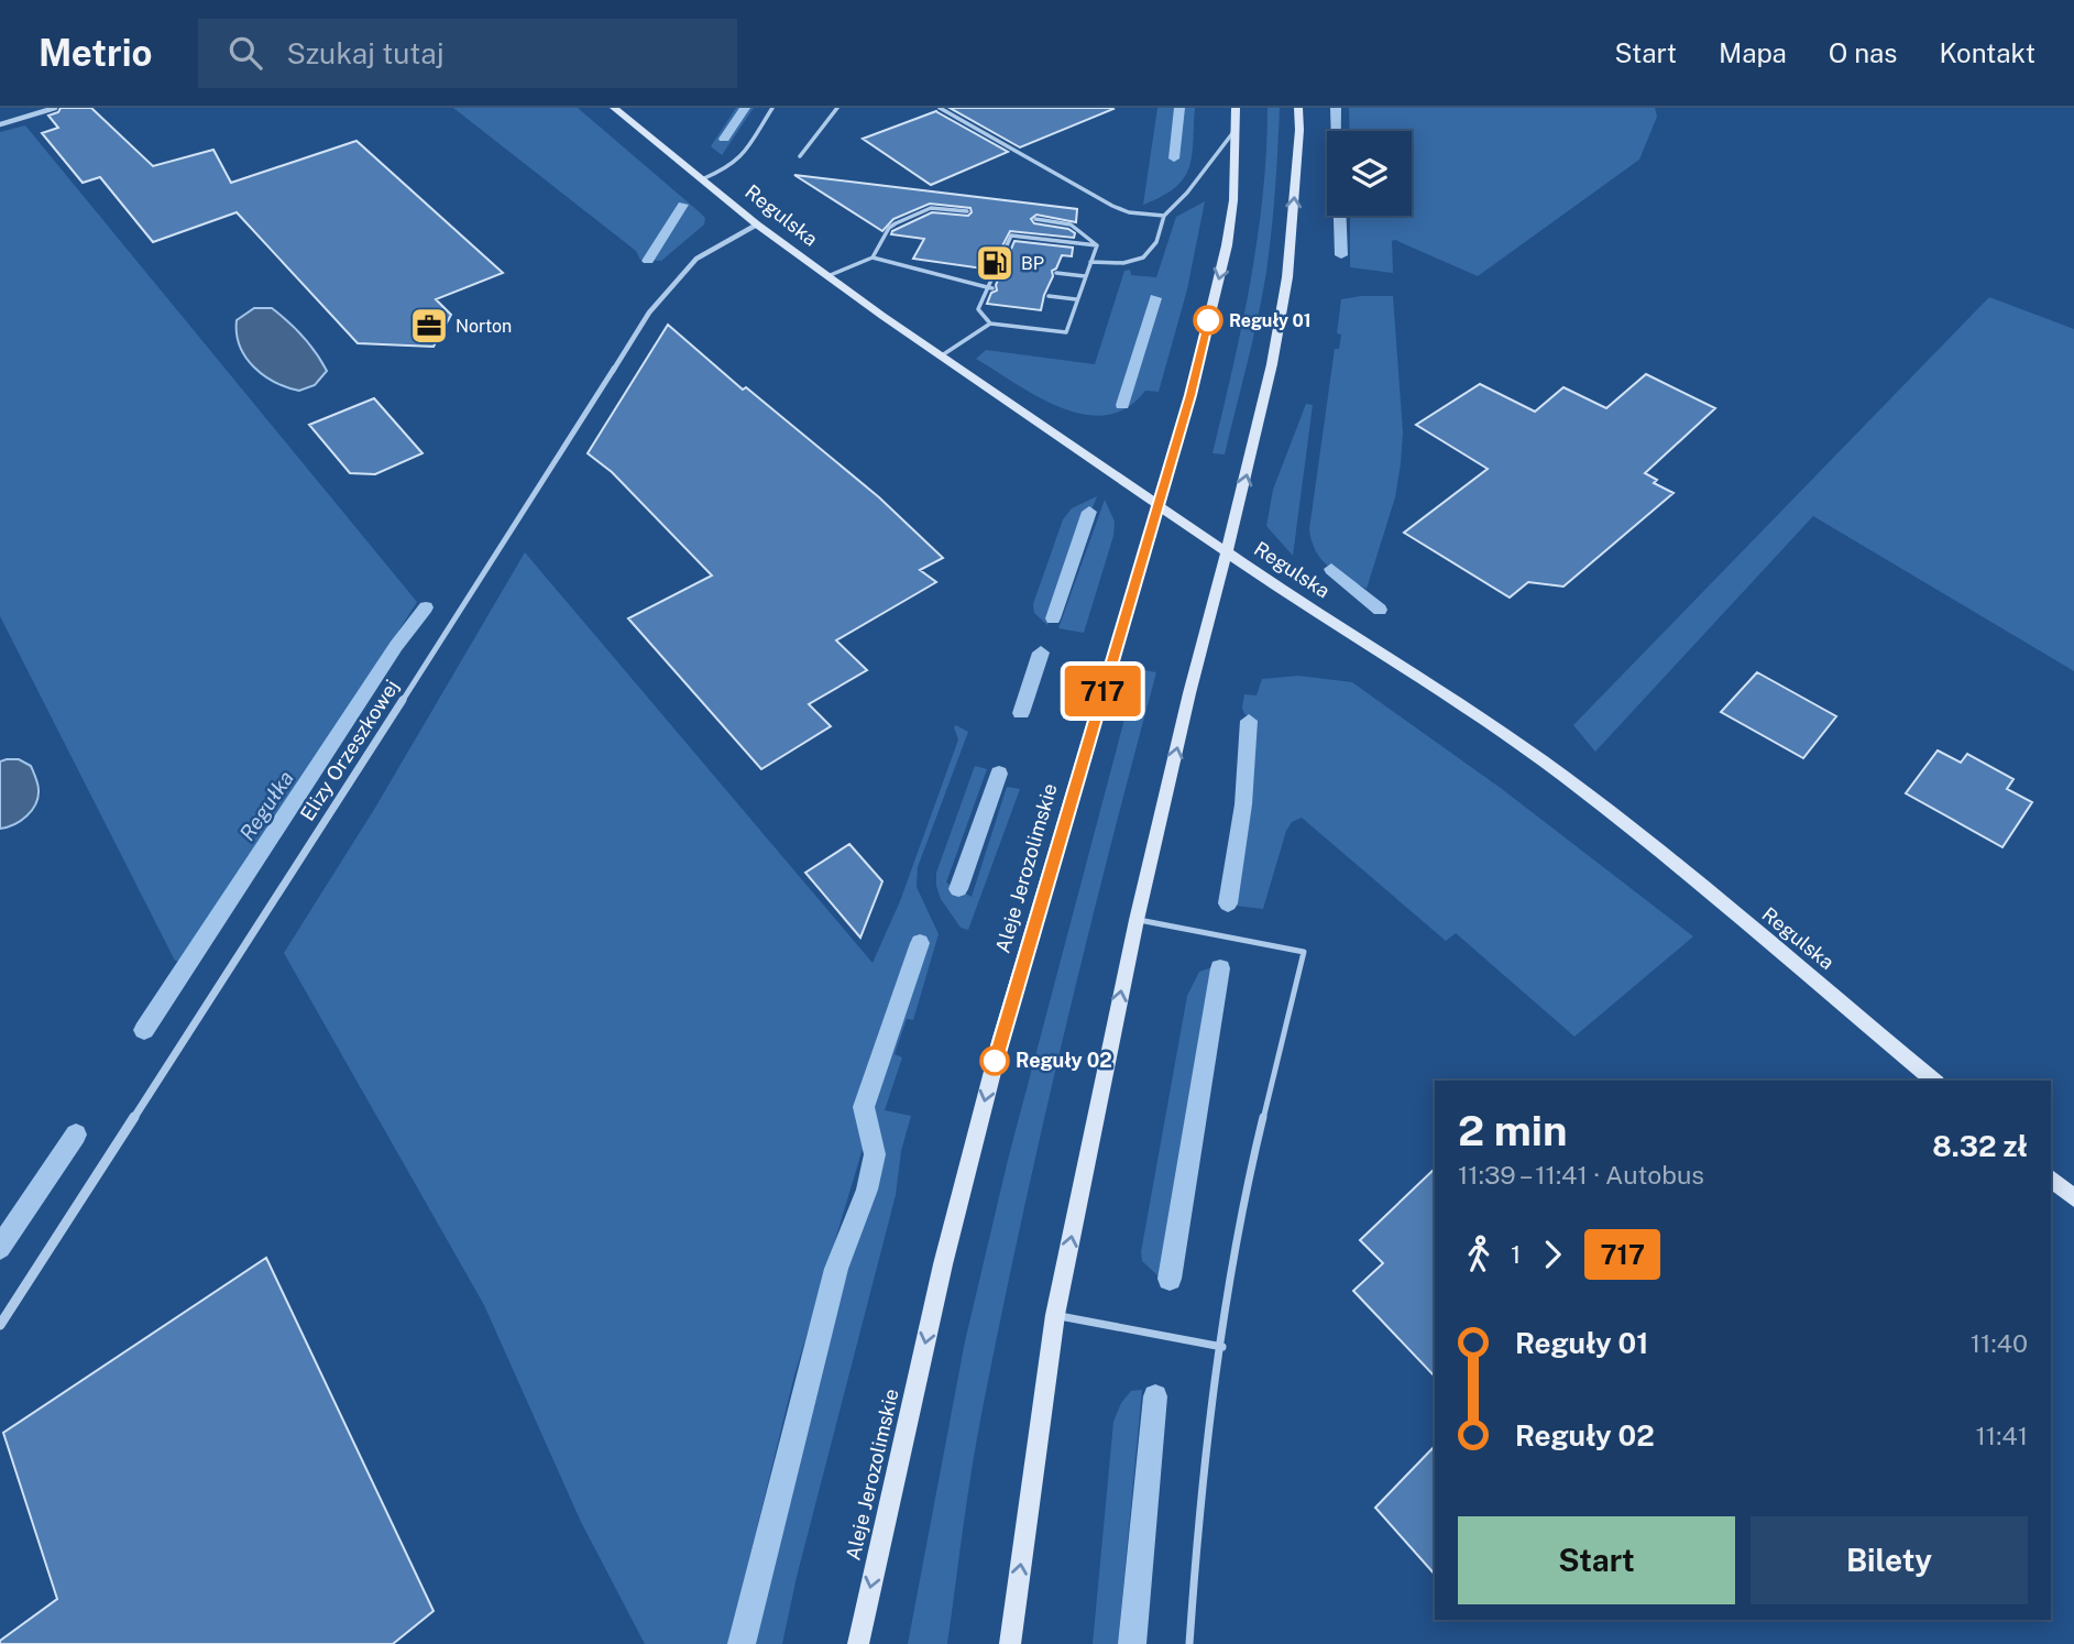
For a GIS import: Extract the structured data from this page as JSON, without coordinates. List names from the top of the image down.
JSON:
{
  "streets": {
    "main road": ["Regulska", "Aleje Jerozolimskie"],
    "street": ["Elizy Orzeszkowej"]
  },
  "crossings": [
    ["Regulska", "Elizy Orzeszkowej"],
    ["Regulska", "Aleje Jerozolimskie"]
  ],
  "water": ["Regułka"],
  "places": {
    "fuel station": ["BP"],
    "other": ["Reguły 01", "Reguły 02"],
    "office": ["Norton"]
  },
  "lines": ["bus line 717"],
  "page": {
    "header": "Metrio",
    "search": "Szukaj tutaj",
    "nav": [
      "Start",
      "Mapa",
      "O nas",
      "Kontakt"
    ],
    "on_map": "717",
    "heading": ["2 min", "11:39 – 11:41 · Autobus", "8.32 zł"],
    "legs": ["1", "717"],
    "list": [
      {
        "name": "Reguły 01",
        "value": "11:40"
      },
      {
        "name": "Reguły 02",
        "value": "11:41"
      }
    ],
    "buttons": ["Start", "Bilety"]
  }
}
